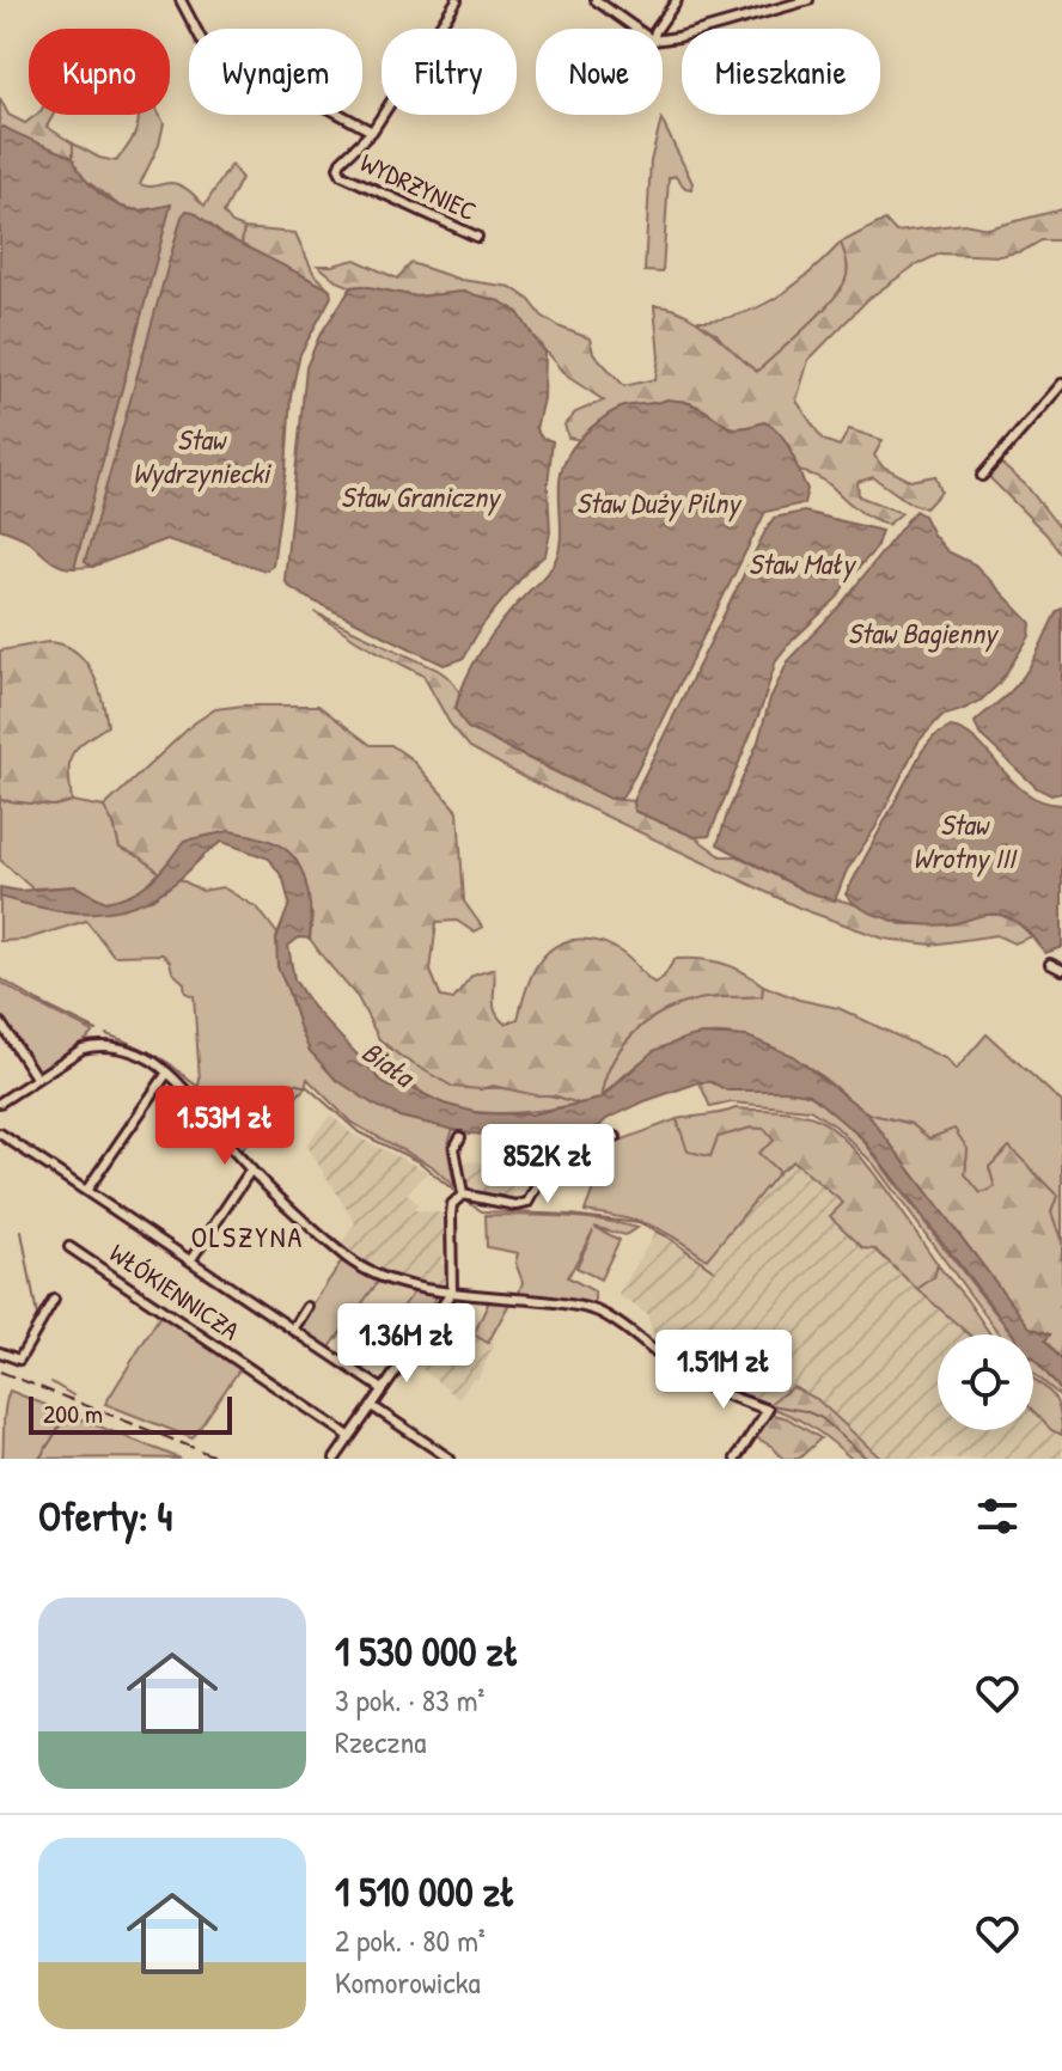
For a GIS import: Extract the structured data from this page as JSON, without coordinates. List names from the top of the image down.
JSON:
{
  "streets": {
    "street": ["WYDRZYNIEC", "WŁÓKIENNICZA"]
  },
  "districts": ["OLSZYNA"],
  "water": [
    "Staw Wydrzyniecki",
    "Staw Graniczny",
    "Staw Duży Pilny",
    "Staw Mały",
    "Staw Bagienny",
    "Staw Wrotny III",
    "Biała"
  ],
  "scale_bar": "200 m",
  "page": {
    "chip": [
      "Kupno",
      "Wynajem",
      "Filtry",
      "Nowe",
      "Mieszkanie"
    ],
    "price": [
      "1.53M zł",
      "852K zł",
      "1.36M zł",
      "1.51M zł"
    ],
    "scale": "200 m",
    "heading": "Oferty: 4",
    "list": [
      {
        "name": "1 530 000 zł",
        "note": "3 pok. · 83 m² · Rzeczna"
      },
      {
        "name": "1 510 000 zł",
        "note": "2 pok. · 80 m² · Komorowicka"
      }
    ]
  }
}
